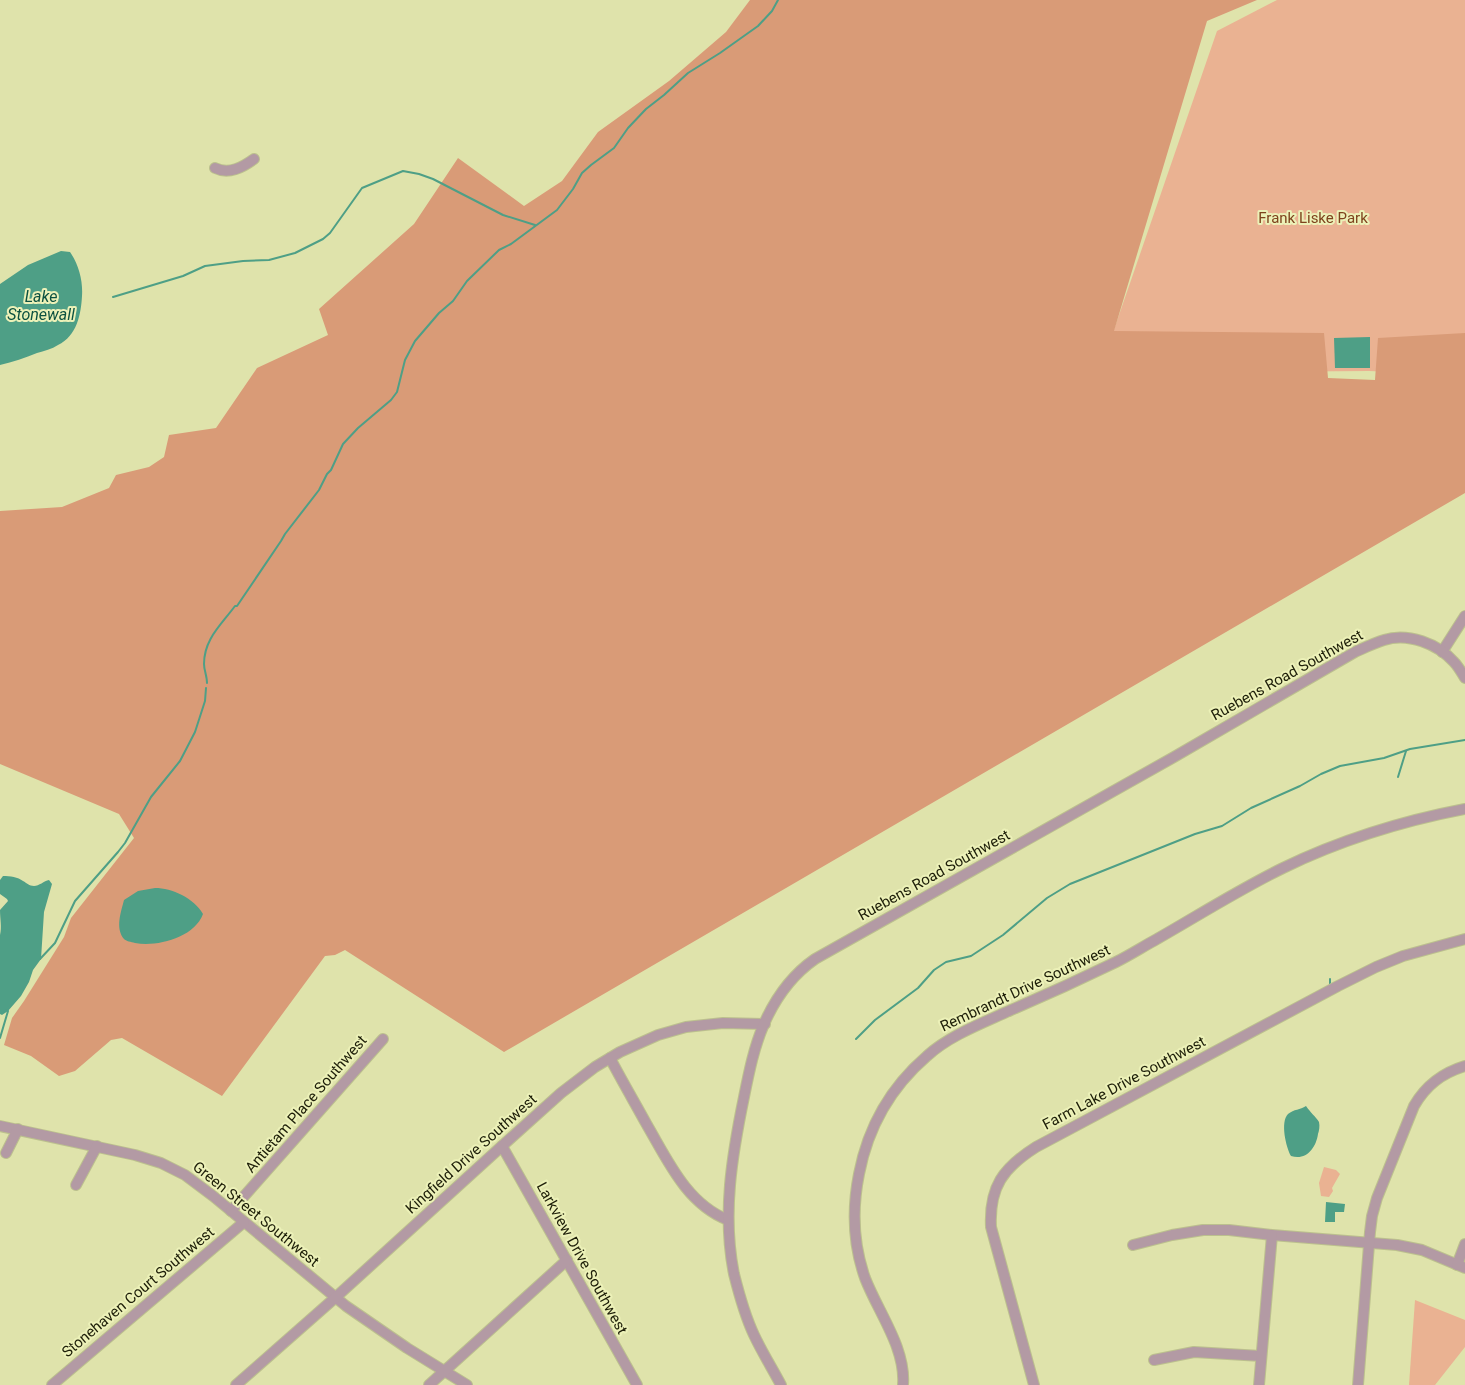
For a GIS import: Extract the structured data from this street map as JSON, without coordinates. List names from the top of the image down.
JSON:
{
  "streets": {
    "street": [
      "Ruebens Road Southwest",
      "Rembrandt Drive Southwest",
      "Farm Lake Drive Southwest",
      "Antietam Place Southwest",
      "Kingfield Drive Southwest",
      "Green Street Southwest",
      "Larkview Drive Southwest",
      "Stonehaven Court Southwest"
    ]
  },
  "crossings": [
    ["Ruebens Road Southwest", "Kingfield Drive Southwest"],
    ["Antietam Place Southwest", "Green Street Southwest"],
    ["Kingfield Drive Southwest", "Green Street Southwest"],
    ["Kingfield Drive Southwest", "Larkview Drive Southwest"],
    ["Green Street Southwest", "Stonehaven Court Southwest"]
  ],
  "water": ["Lake Stonewall"],
  "parks": ["Frank Liske Park"]
}
